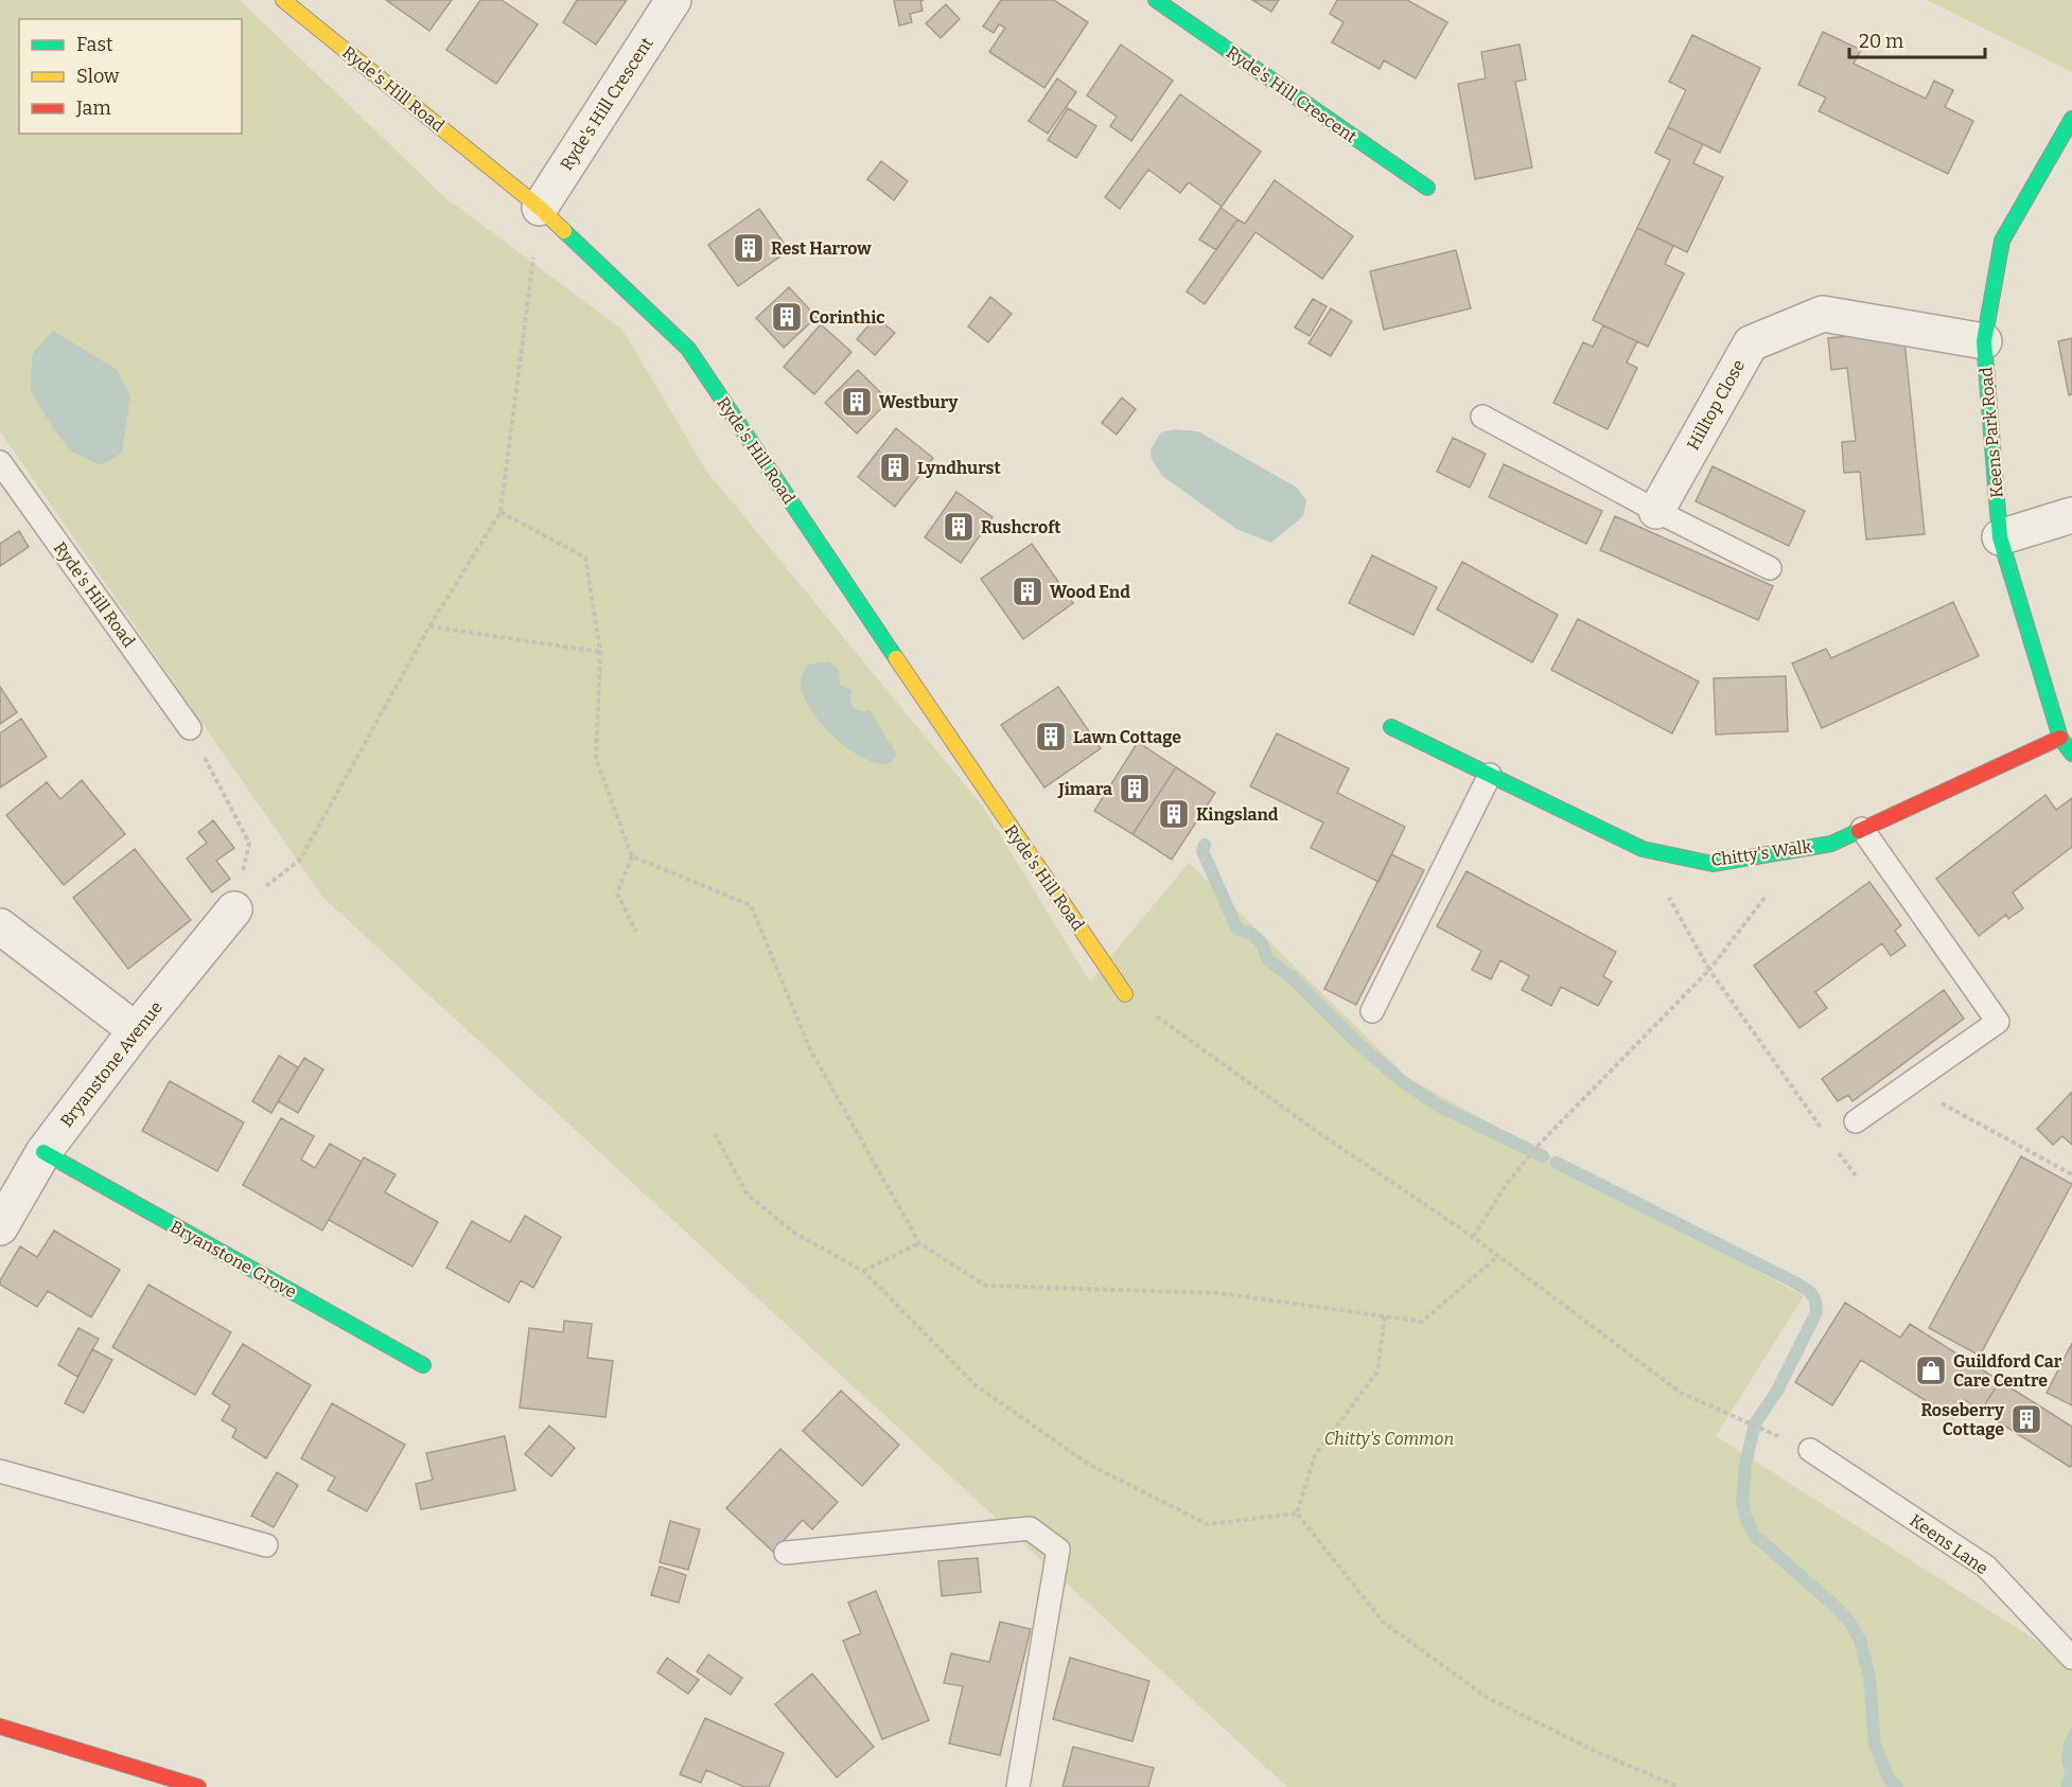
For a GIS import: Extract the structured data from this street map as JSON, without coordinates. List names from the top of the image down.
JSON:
{
  "streets": {
    "street": [
      "Ryde's Hill Road",
      "Ryde's Hill Crescent",
      "Hilltop Close",
      "Keens Park Road",
      "Chitty's Walk",
      "Bryanstone Avenue",
      "Bryanstone Grove"
    ],
    "lane": ["Keens Lane"]
  },
  "crossings": [
    ["Ryde's Hill Road", "Ryde's Hill Crescent"],
    ["Hilltop Close", "Keens Park Road"],
    ["Keens Park Road", "Chitty's Walk"],
    ["Bryanstone Avenue", "Bryanstone Grove"]
  ],
  "parks": ["Chitty's Common"],
  "places": {
    "building": [
      "Rest Harrow",
      "Corinthic",
      "Westbury",
      "Lyndhurst",
      "Rushcroft",
      "Wood End",
      "Lawn Cottage",
      "Jimara",
      "Kingsland",
      "Roseberry Cottage"
    ],
    "shop": ["Guildford Car Care Centre"]
  },
  "legend": ["Fast", "Slow", "Jam"],
  "scale_bar": "20 m"
}
